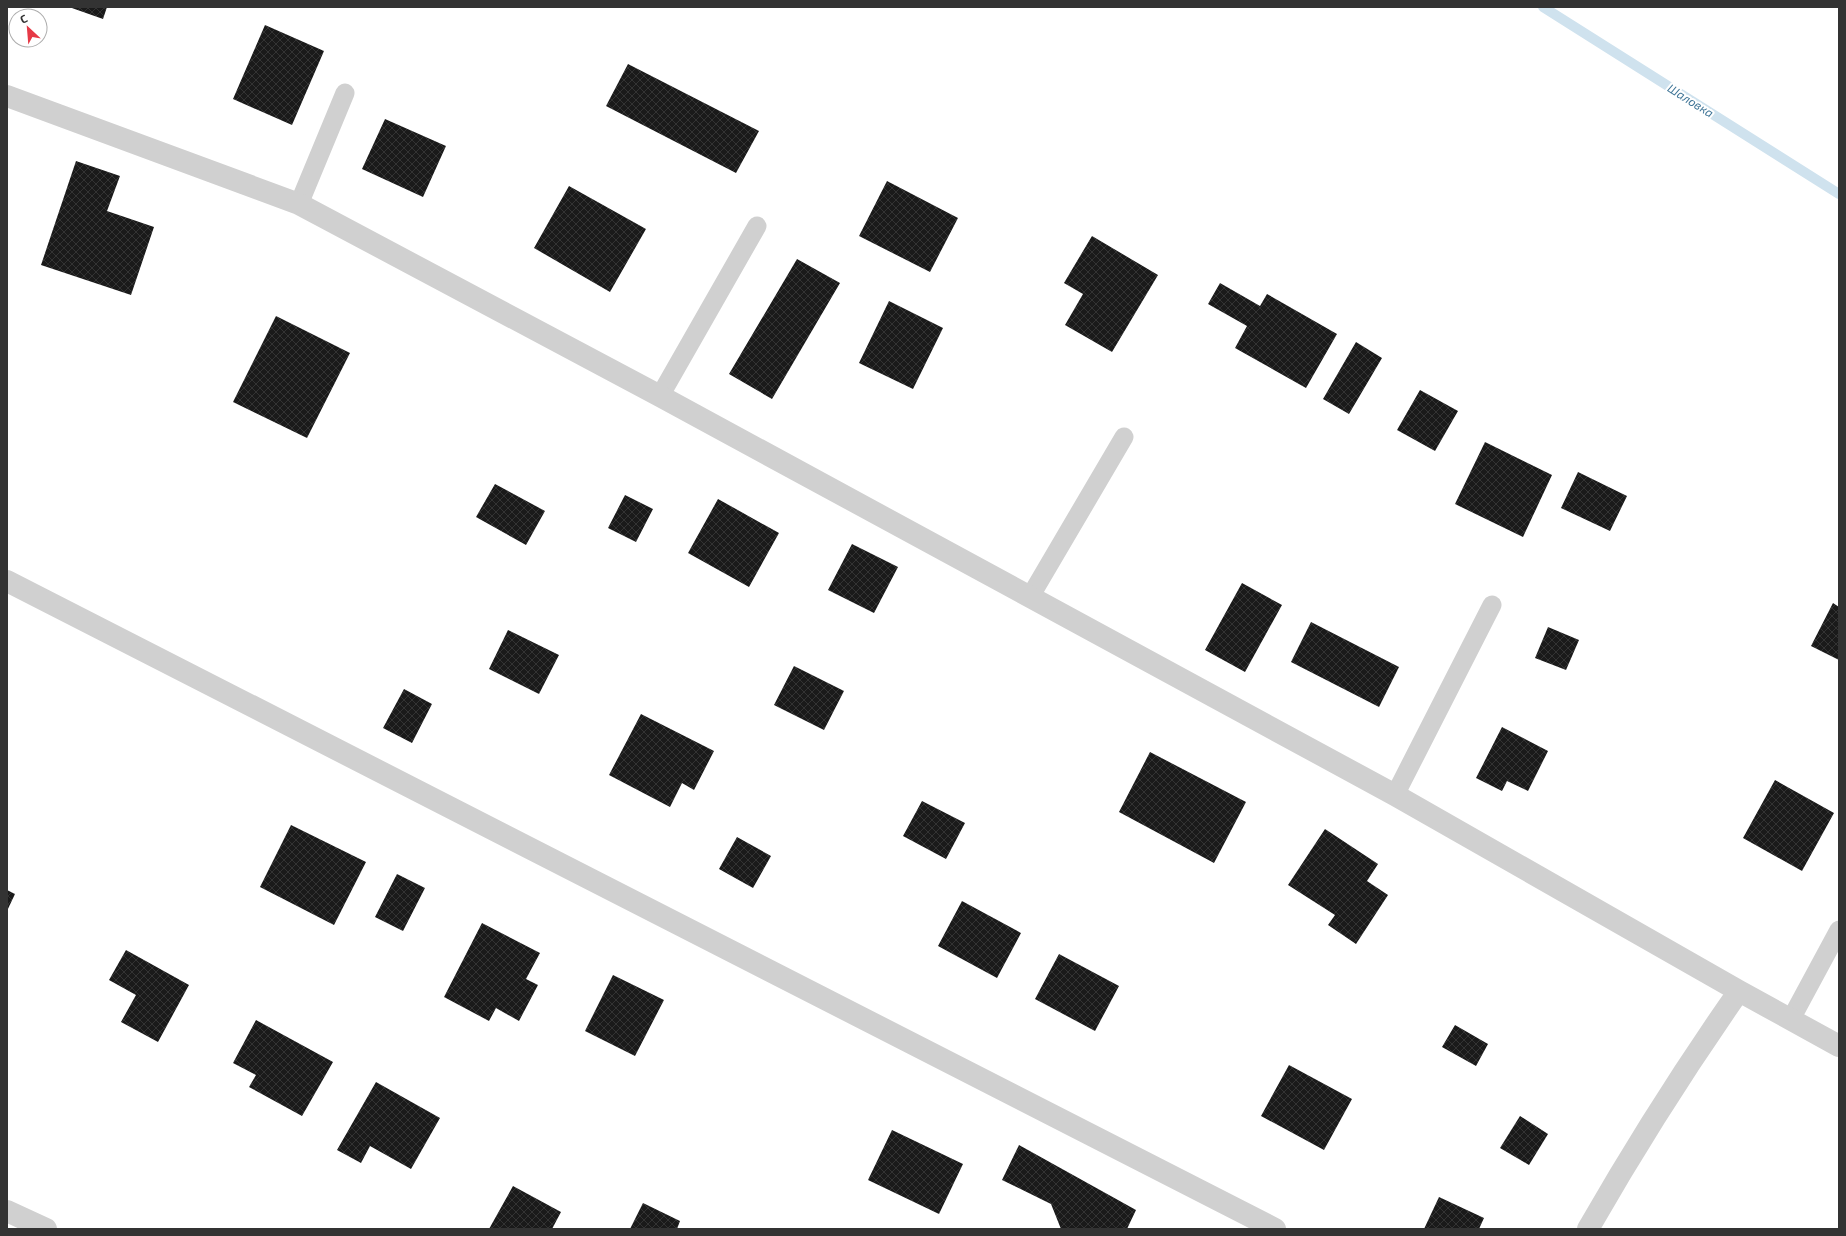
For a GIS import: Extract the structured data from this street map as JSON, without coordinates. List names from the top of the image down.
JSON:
{
  "water": ["Шаловка"],
  "north": "top left"
}
